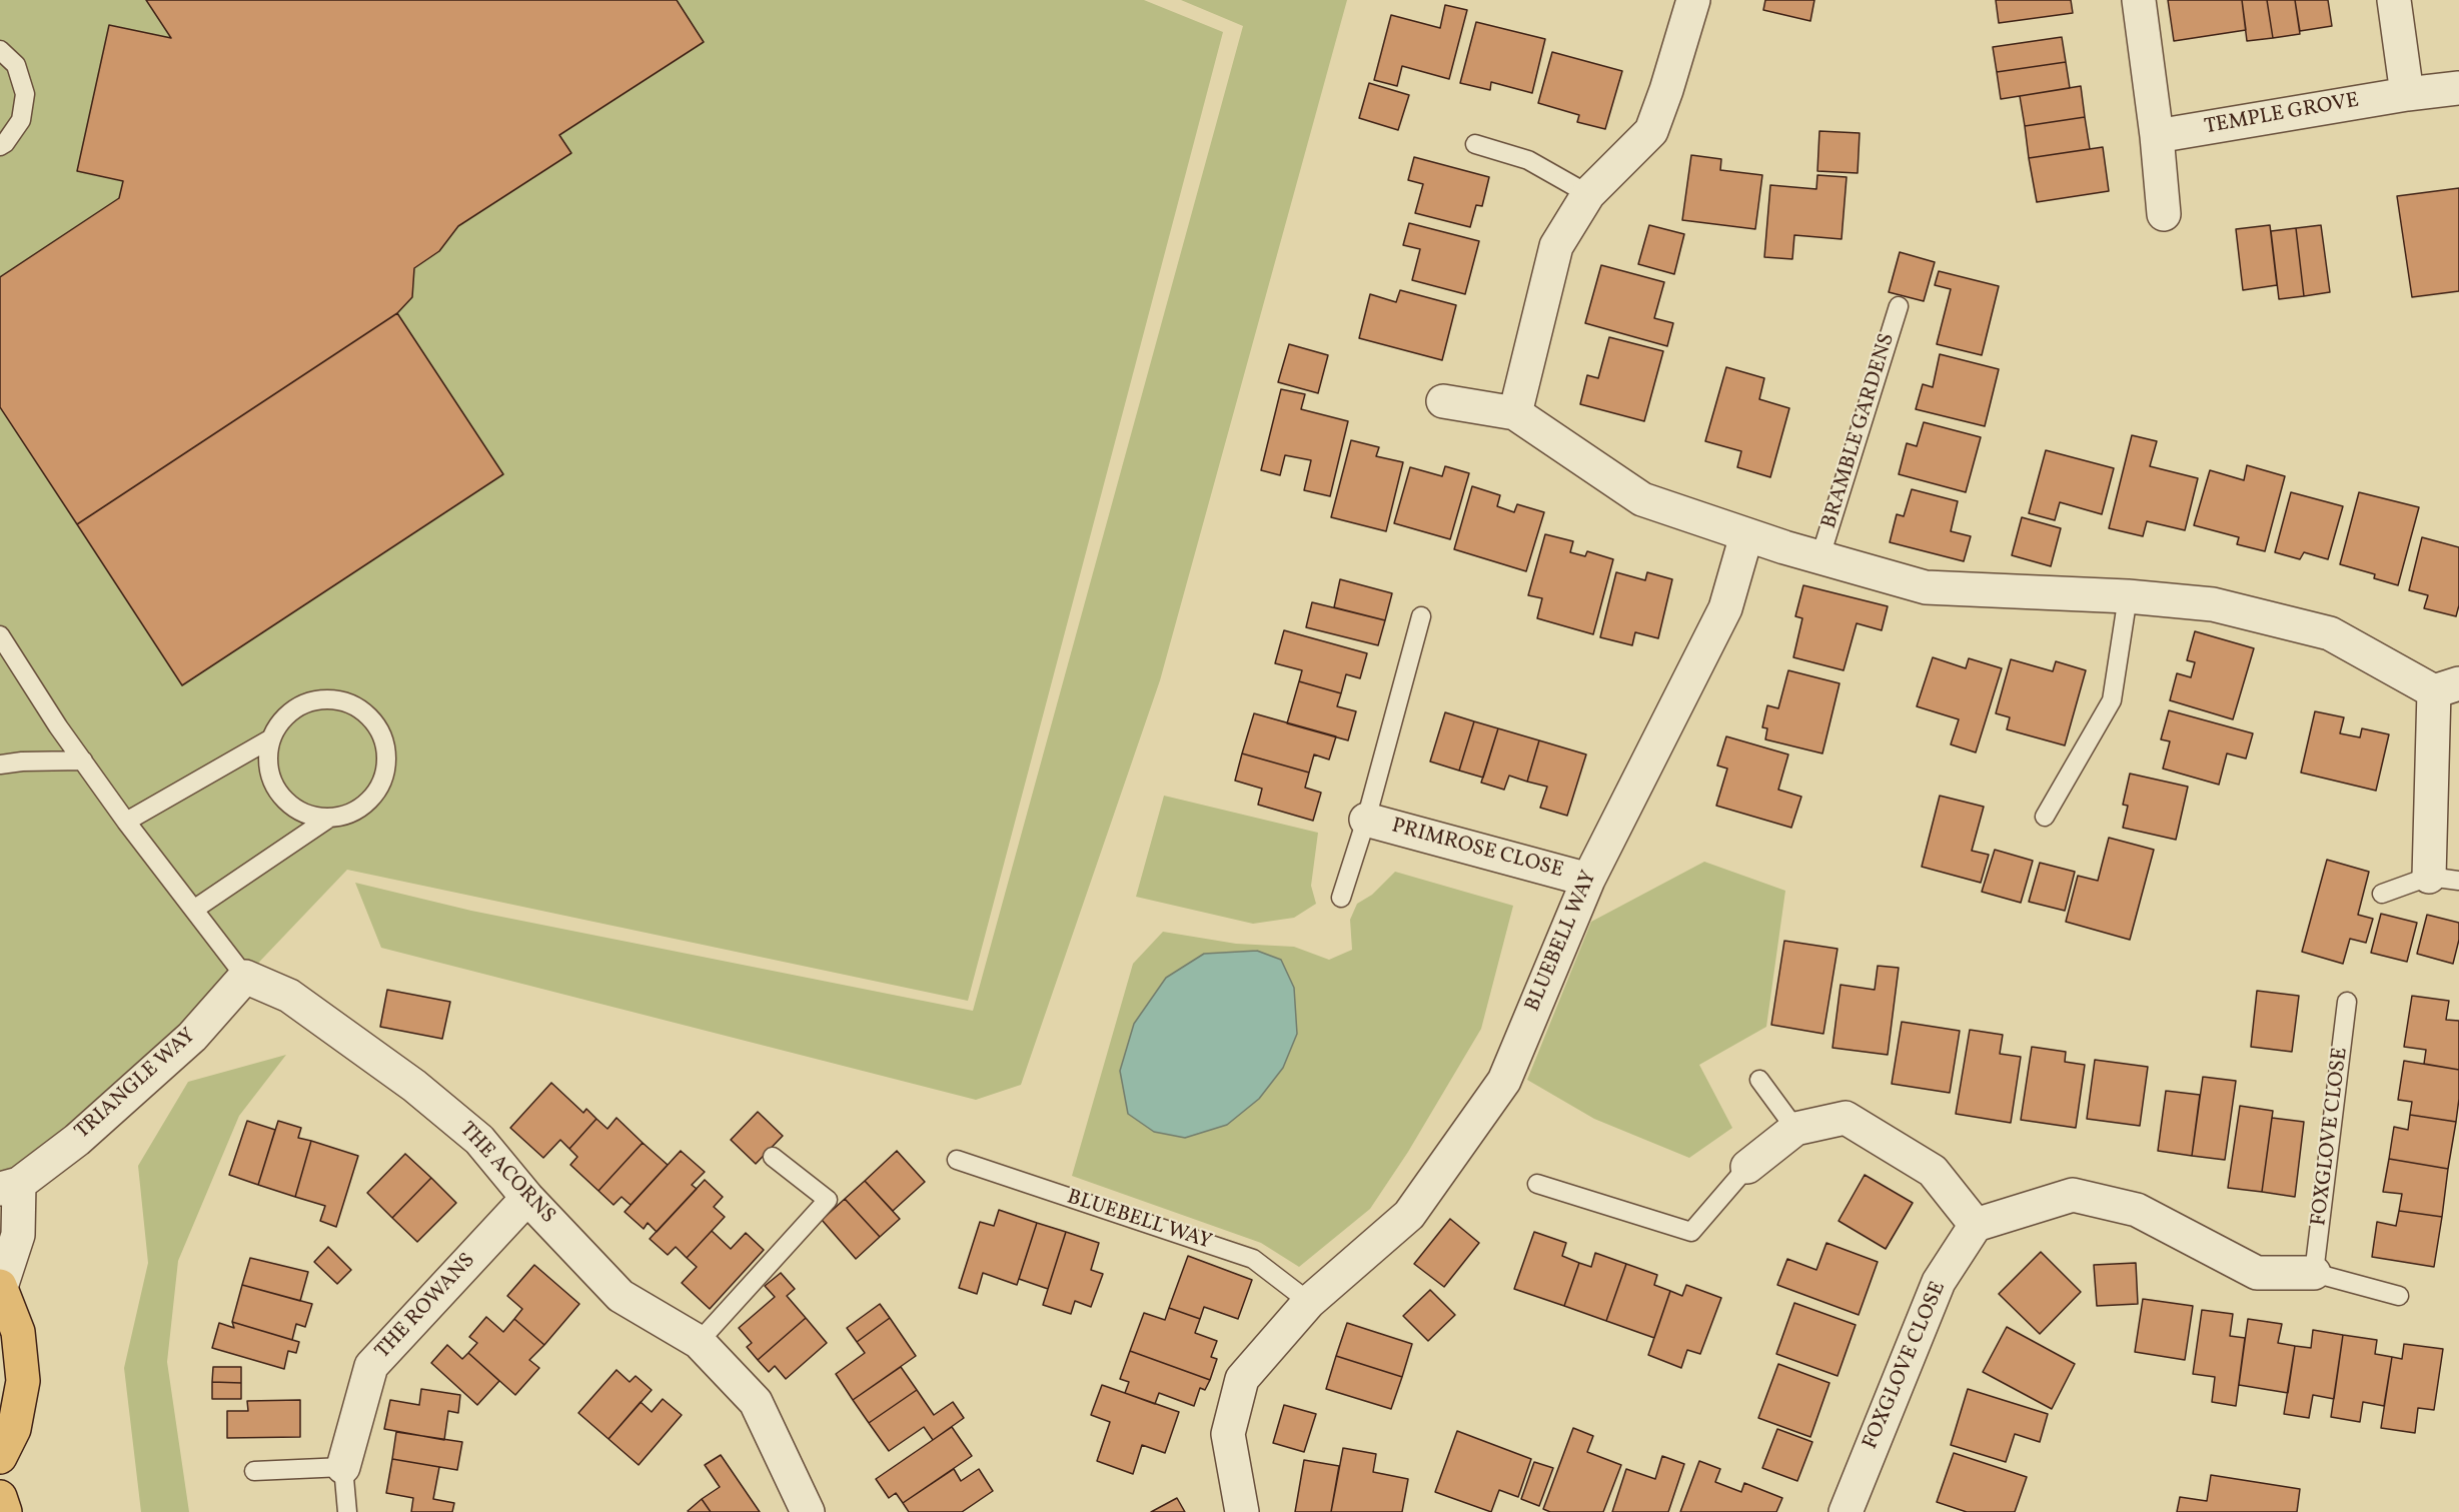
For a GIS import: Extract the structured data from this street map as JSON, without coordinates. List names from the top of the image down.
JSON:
{
  "streets": {
    "street": [
      "TEMPLE GROVE",
      "BRAMBLE GARDENS",
      "PRIMROSE CLOSE",
      "BLUEBELL WAY",
      "TRIANGLE WAY",
      "FOXGLOVE CLOSE",
      "THE ACORNS",
      "THE ROWANS"
    ]
  },
  "crossings": [
    ["BRAMBLE GARDENS", "BLUEBELL WAY"],
    ["PRIMROSE CLOSE", "BLUEBELL WAY"],
    ["TRIANGLE WAY", "THE ACORNS"],
    ["THE ACORNS", "THE ROWANS"]
  ]
}
